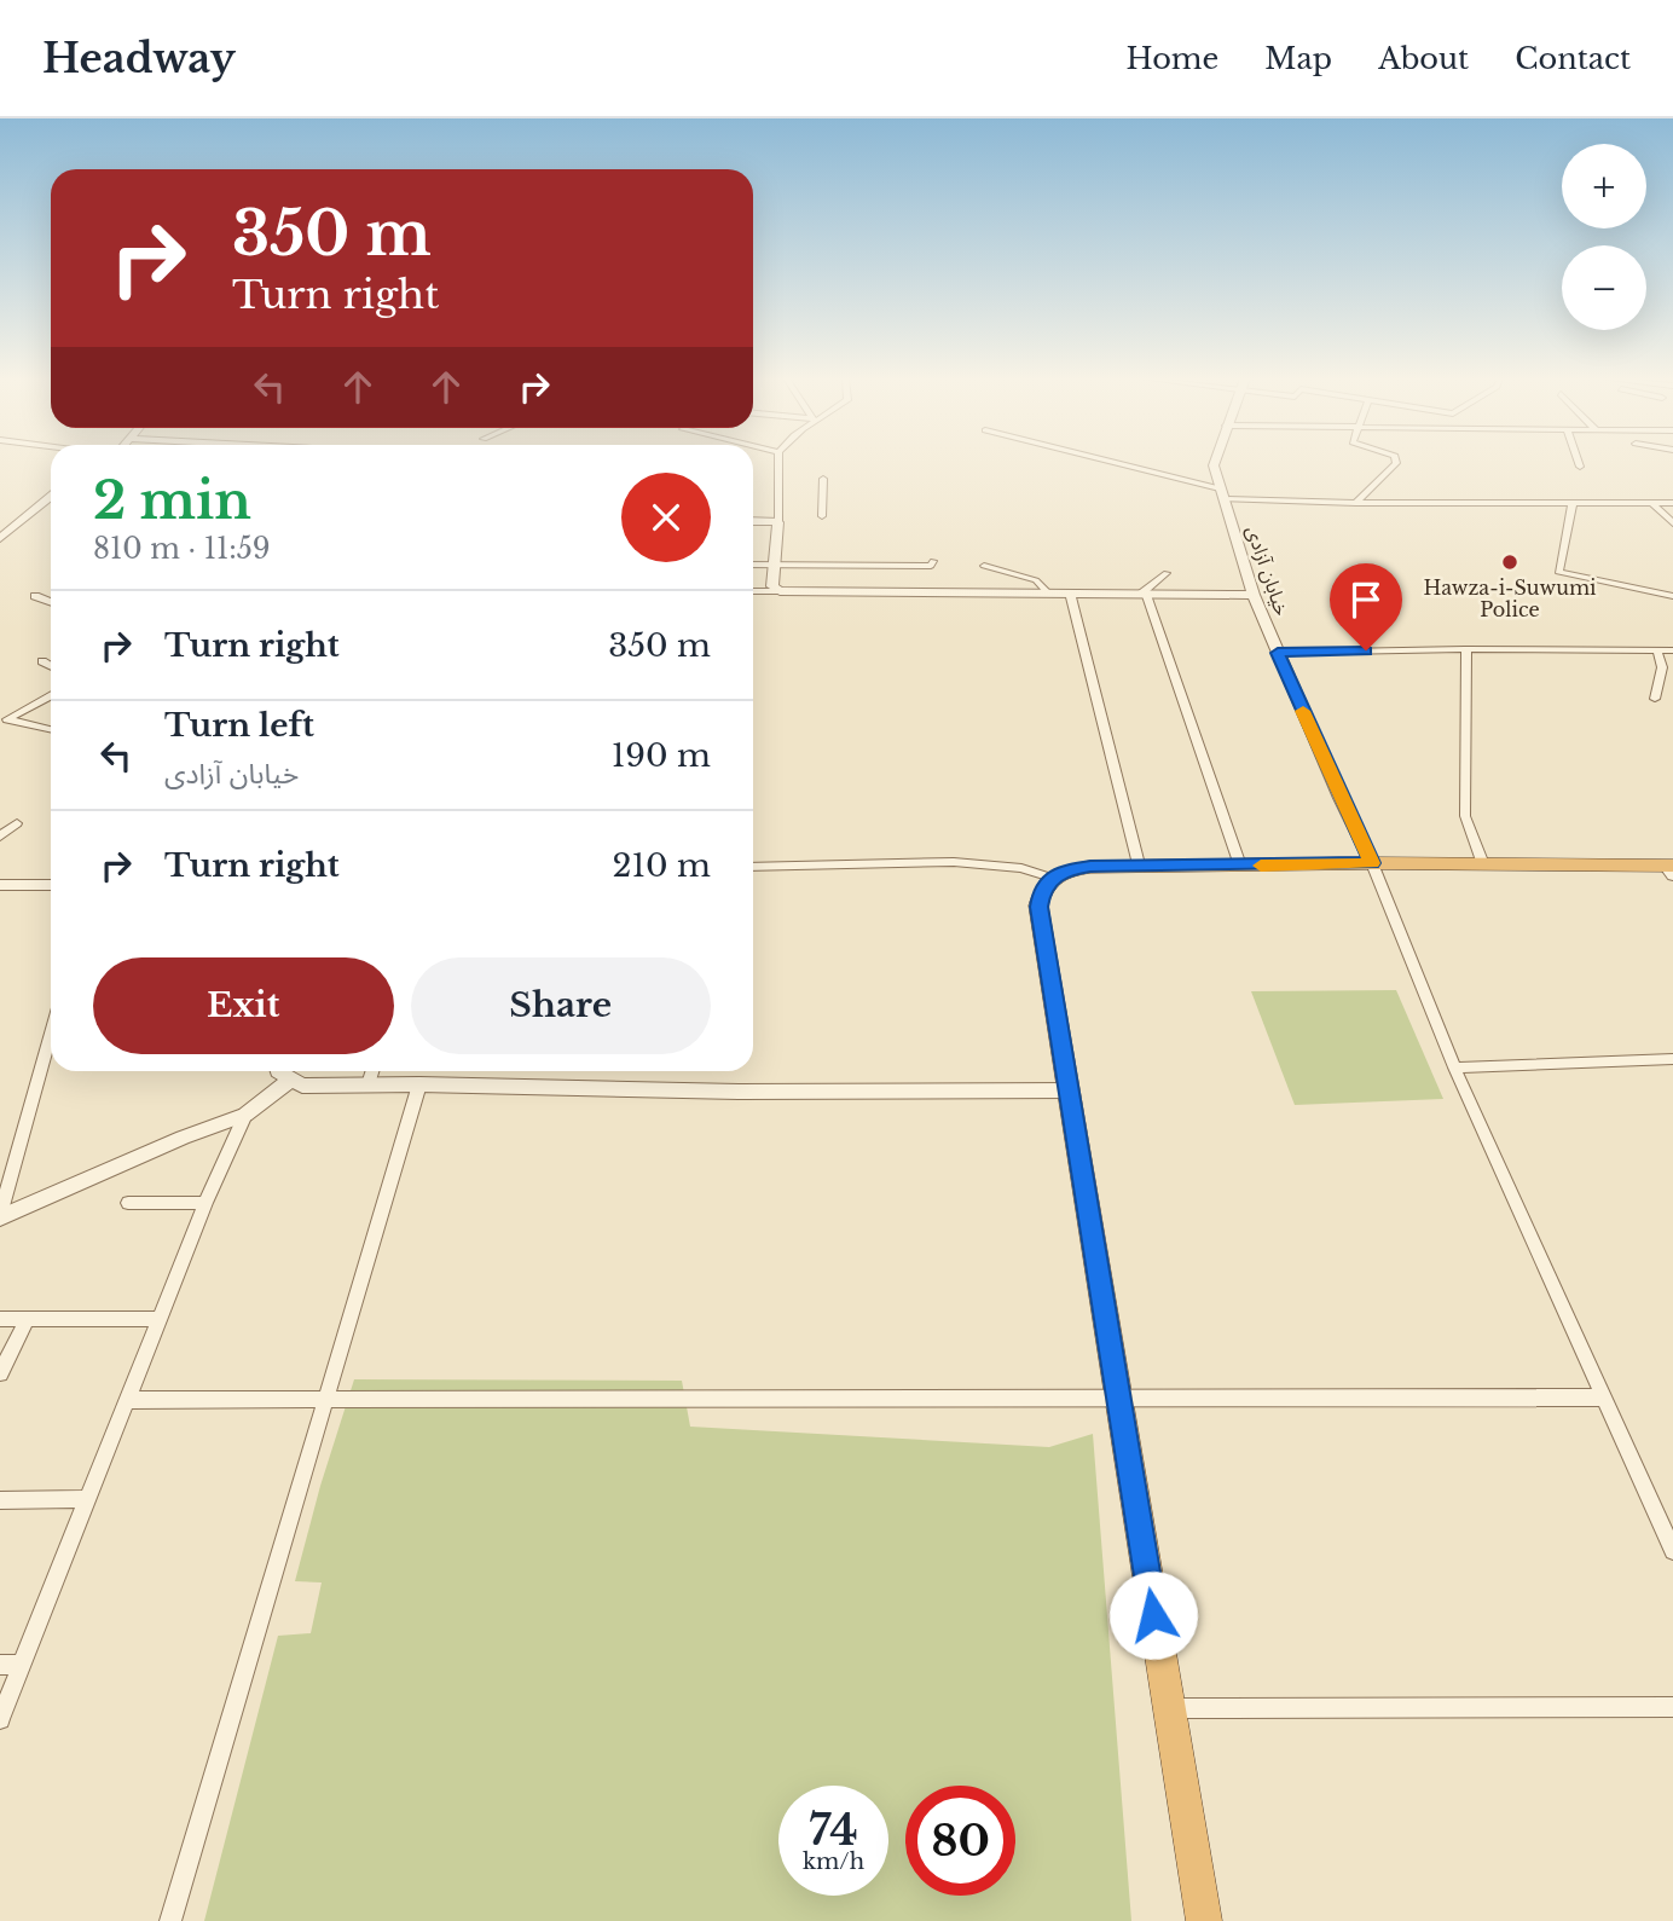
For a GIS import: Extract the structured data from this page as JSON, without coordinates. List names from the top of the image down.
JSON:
{
  "streets": {
    "street": ["خیابان آزادی"]
  },
  "places": ["Hawza-i-Suwumi Police"],
  "page": {
    "header": "Headway",
    "nav": [
      "Home",
      "Map",
      "About",
      "Contact"
    ],
    "map_buttons": ["+", "−"],
    "turn": ["350 m", "Turn right"],
    "heading": ["2 min", "810 m · 11:59"],
    "list": [
      {
        "name": "Turn right",
        "value": "350 m"
      },
      {
        "name": "Turn left",
        "note": "خیابان آزادی",
        "value": "190 m"
      },
      {
        "name": "Turn right",
        "value": "210 m"
      }
    ],
    "buttons": ["Exit", "Share"],
    "speed": "74 km/h",
    "limit": "80"
  }
}
